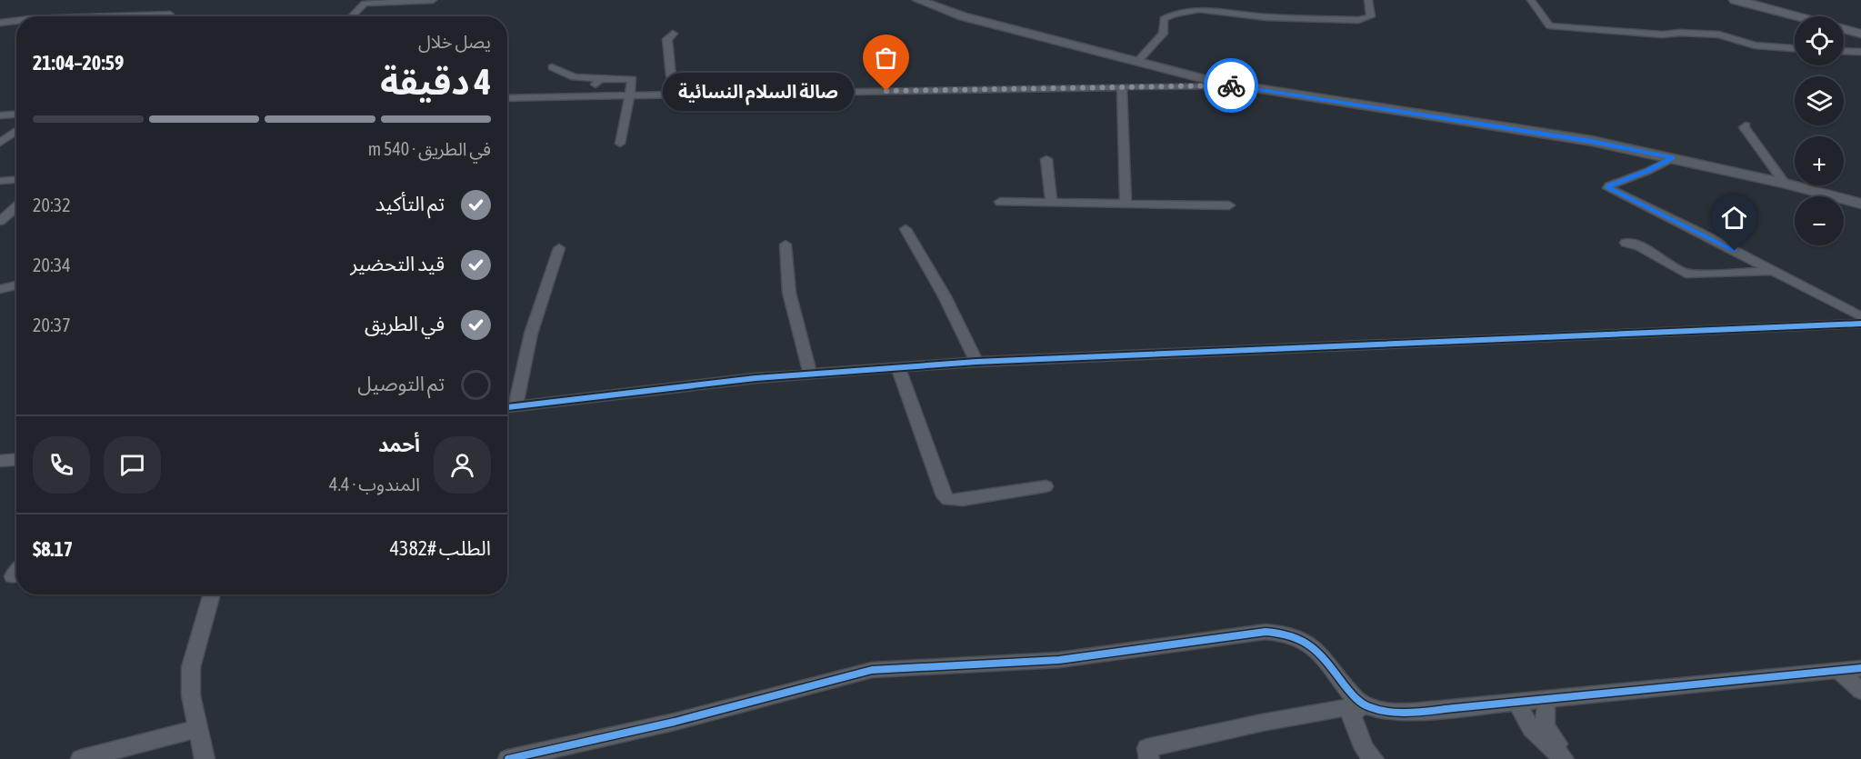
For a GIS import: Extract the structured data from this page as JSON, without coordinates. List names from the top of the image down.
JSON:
{
  "places": ["صالة السلام النسائية"],
  "page": {
    "map_buttons": ["+", "−"],
    "heading": ["4 دقيقة", "يصل خلال", "20:59–21:04"],
    "panel": [
      "أحمد",
      "المندوب · 4.4",
      "الطلب #4382",
      "$8.17"
    ],
    "bubble": "صالة السلام النسائية",
    "bar": "في الطريق · 540 m",
    "list": [
      ["تم التأكيد", "20:32"],
      ["قيد التحضير", "20:34"],
      ["في الطريق", "20:37"],
      "تم التوصيل"
    ]
  }
}
